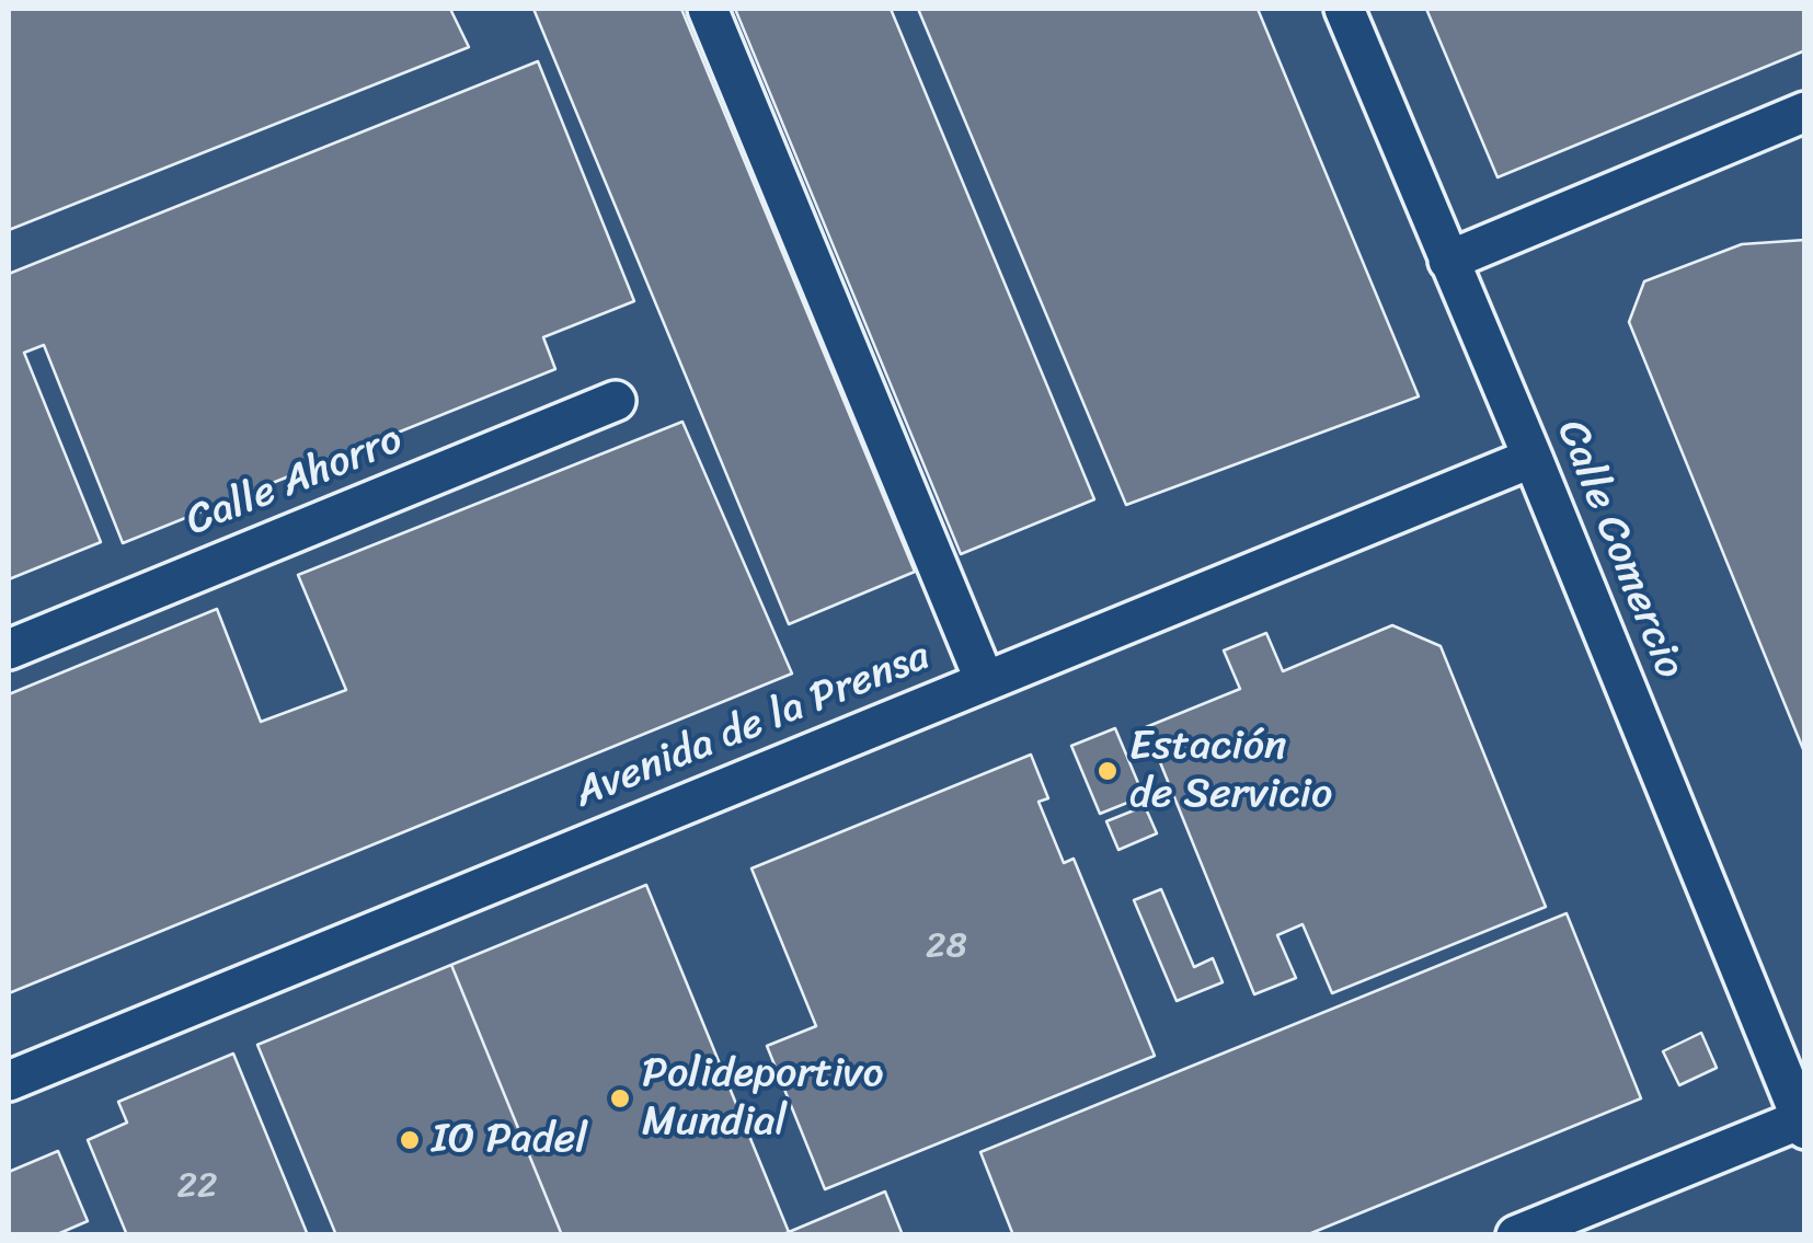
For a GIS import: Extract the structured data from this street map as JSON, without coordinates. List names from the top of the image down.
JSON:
{
  "streets": {
    "street": ["Calle Ahorro", "Calle Comercio", "Avenida de la Prensa"]
  },
  "crossings": [
    ["Calle Comercio", "Avenida de la Prensa"]
  ],
  "places": ["Estación de Servicio", "Polideportivo Mundial", "IO Padel"],
  "house_numbers": ["28", "22"]
}
